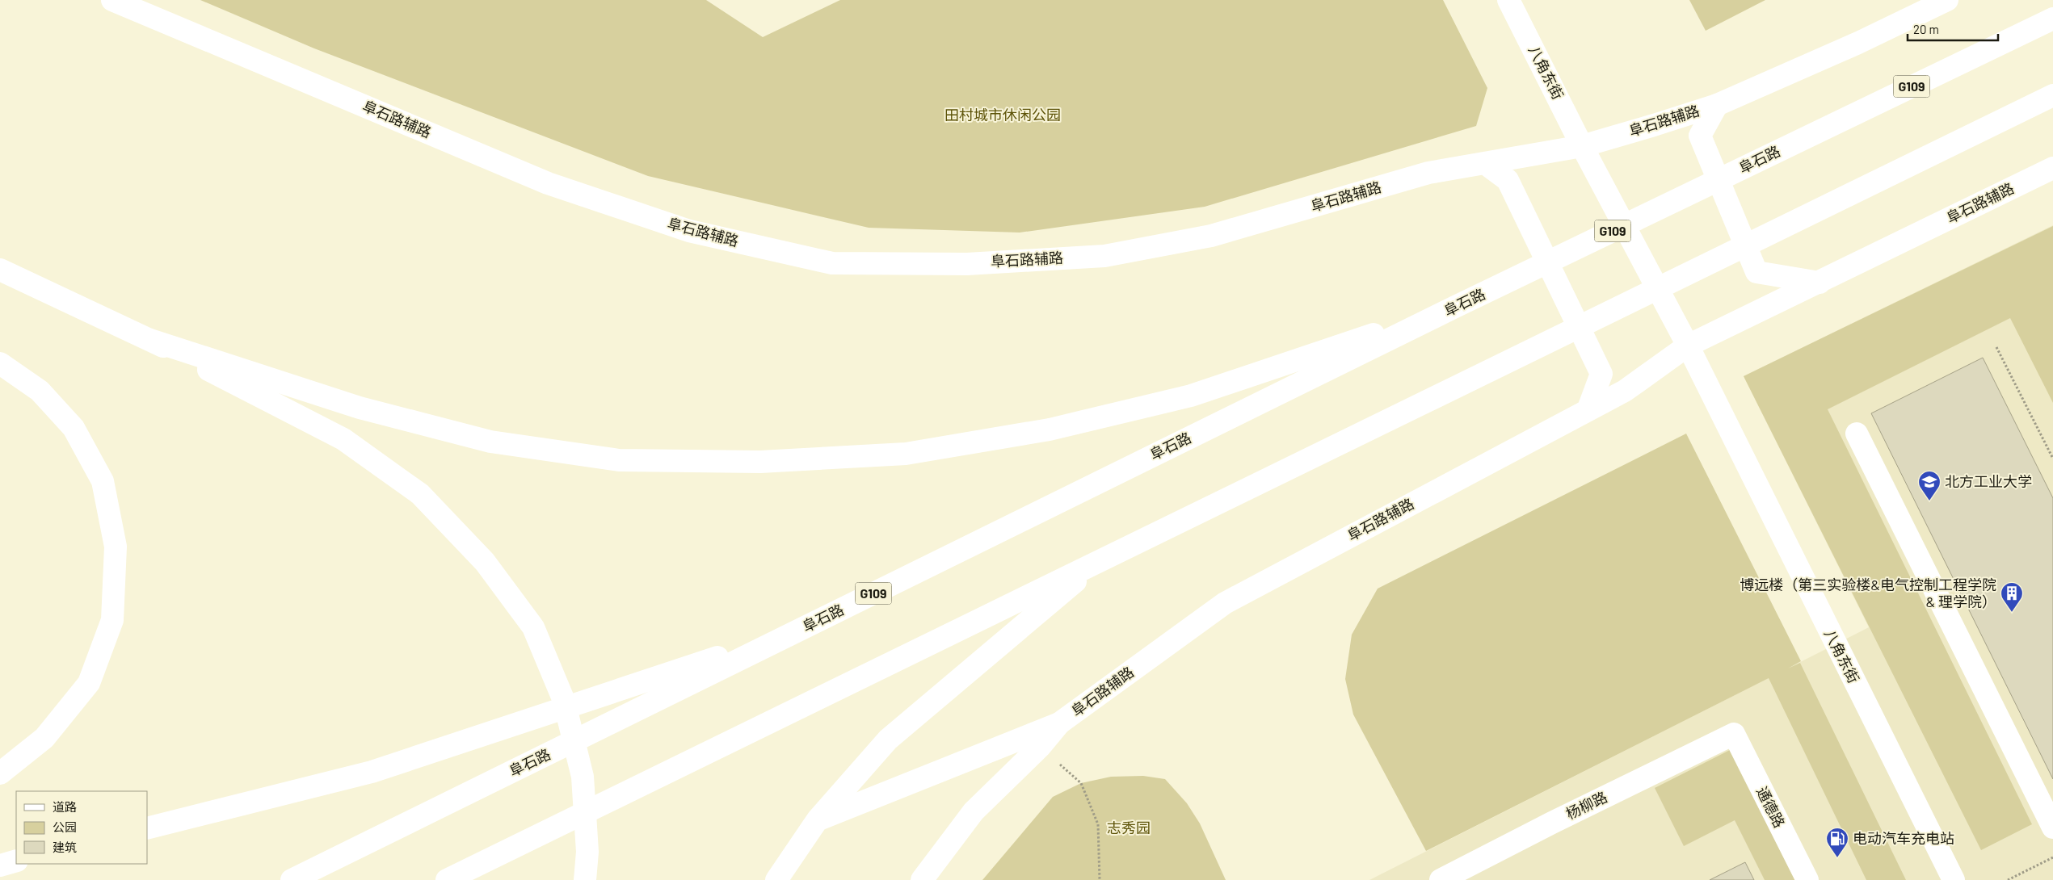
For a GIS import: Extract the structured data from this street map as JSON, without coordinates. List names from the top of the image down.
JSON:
{
  "streets": {
    "main road": [
      "八角东街",
      "G109",
      "阜石路辅路",
      "阜石路",
      "杨柳路",
      "通德路"
    ]
  },
  "crossings": [
    ["八角东街", "阜石路辅路"],
    ["杨柳路", "通德路"]
  ],
  "parks": ["田村城市休闲公园", "志秀园"],
  "places": {
    "school or university": ["北方工业大学"],
    "building": ["博远楼（第三实验楼&电气控制工程学院 & 理学院）"],
    "fuel station": ["电动汽车充电站"]
  },
  "legend": ["道路", "公园", "建筑"],
  "scale_bar": "20 m"
}
